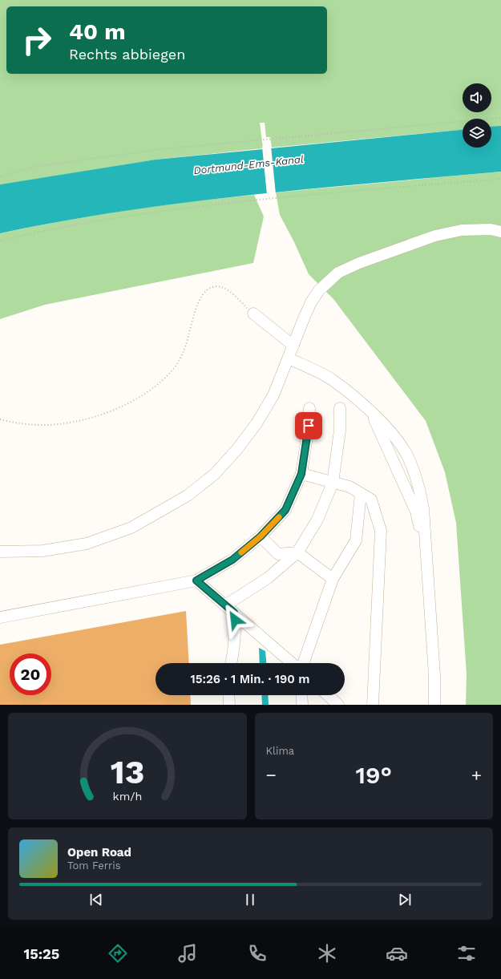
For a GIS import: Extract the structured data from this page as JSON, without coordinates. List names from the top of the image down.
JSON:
{
  "water": ["Dortmund-Ems-Kanal"],
  "page": {
    "turn": ["40 m", "Rechts abbiegen"],
    "limit": "20",
    "trip": "15:26 · 1 Min. · 190 m",
    "tile": "Klima",
    "heat": ["−", "19°", "+"],
    "song": ["Open Road", "Tom Ferris"],
    "tabs": "15:25",
    "gauge": ["13", "km/h"]
  }
}
